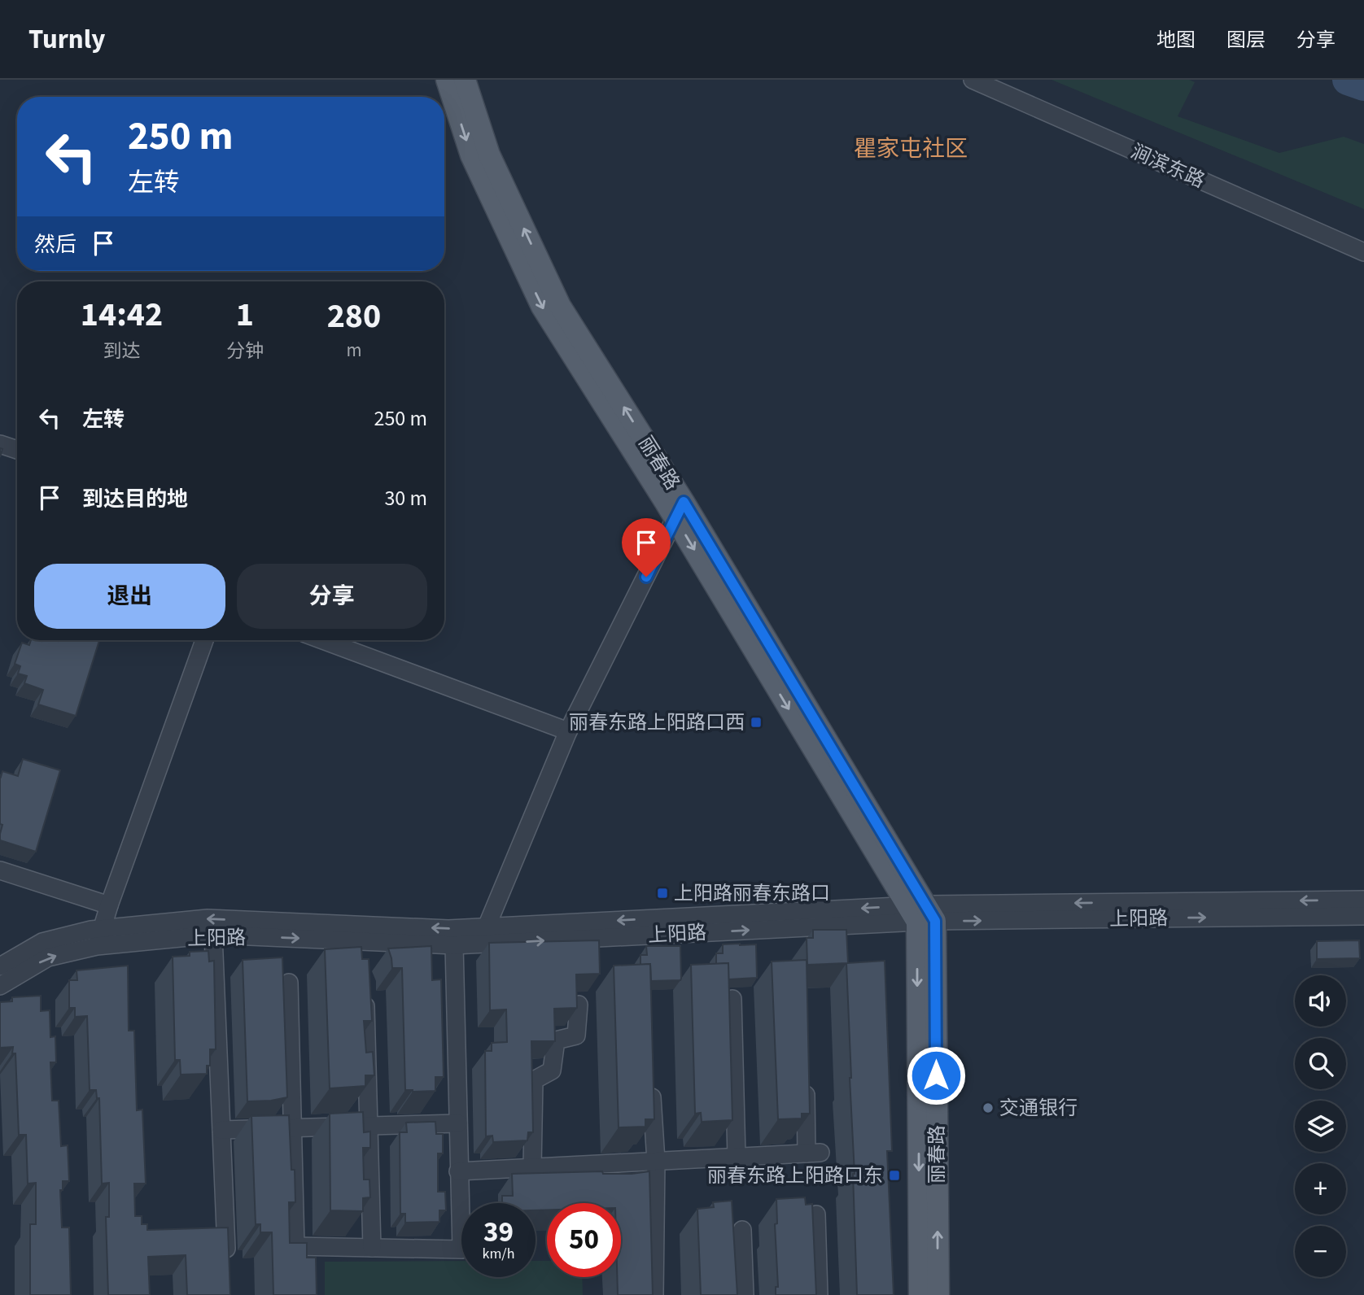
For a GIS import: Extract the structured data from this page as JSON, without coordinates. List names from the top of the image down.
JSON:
{
  "streets": {
    "main road": ["丽春路"],
    "street": ["涧滨东路", "上阳路"]
  },
  "crossings": [
    ["丽春路", "上阳路"]
  ],
  "districts": ["瞿家屯社区"],
  "places": {
    "transit": ["丽春东路上阳路口西", "上阳路丽春东路口", "丽春东路上阳路口东"],
    "other": ["交通银行"]
  },
  "page": {
    "header": "Turnly",
    "nav": ["地图", "图层", "分享"],
    "turn": ["250 m", "左转"],
    "then": "然后",
    "eta": [
      "14:42",
      "到达",
      "1",
      "分钟",
      "280",
      "m"
    ],
    "list": [
      {
        "name": "左转",
        "value": "250 m"
      },
      {
        "name": "到达目的地",
        "value": "30 m"
      }
    ],
    "buttons": ["退出", "分享"],
    "map_buttons": ["+", "−"],
    "speed": "39 km/h",
    "limit": "50"
  }
}
